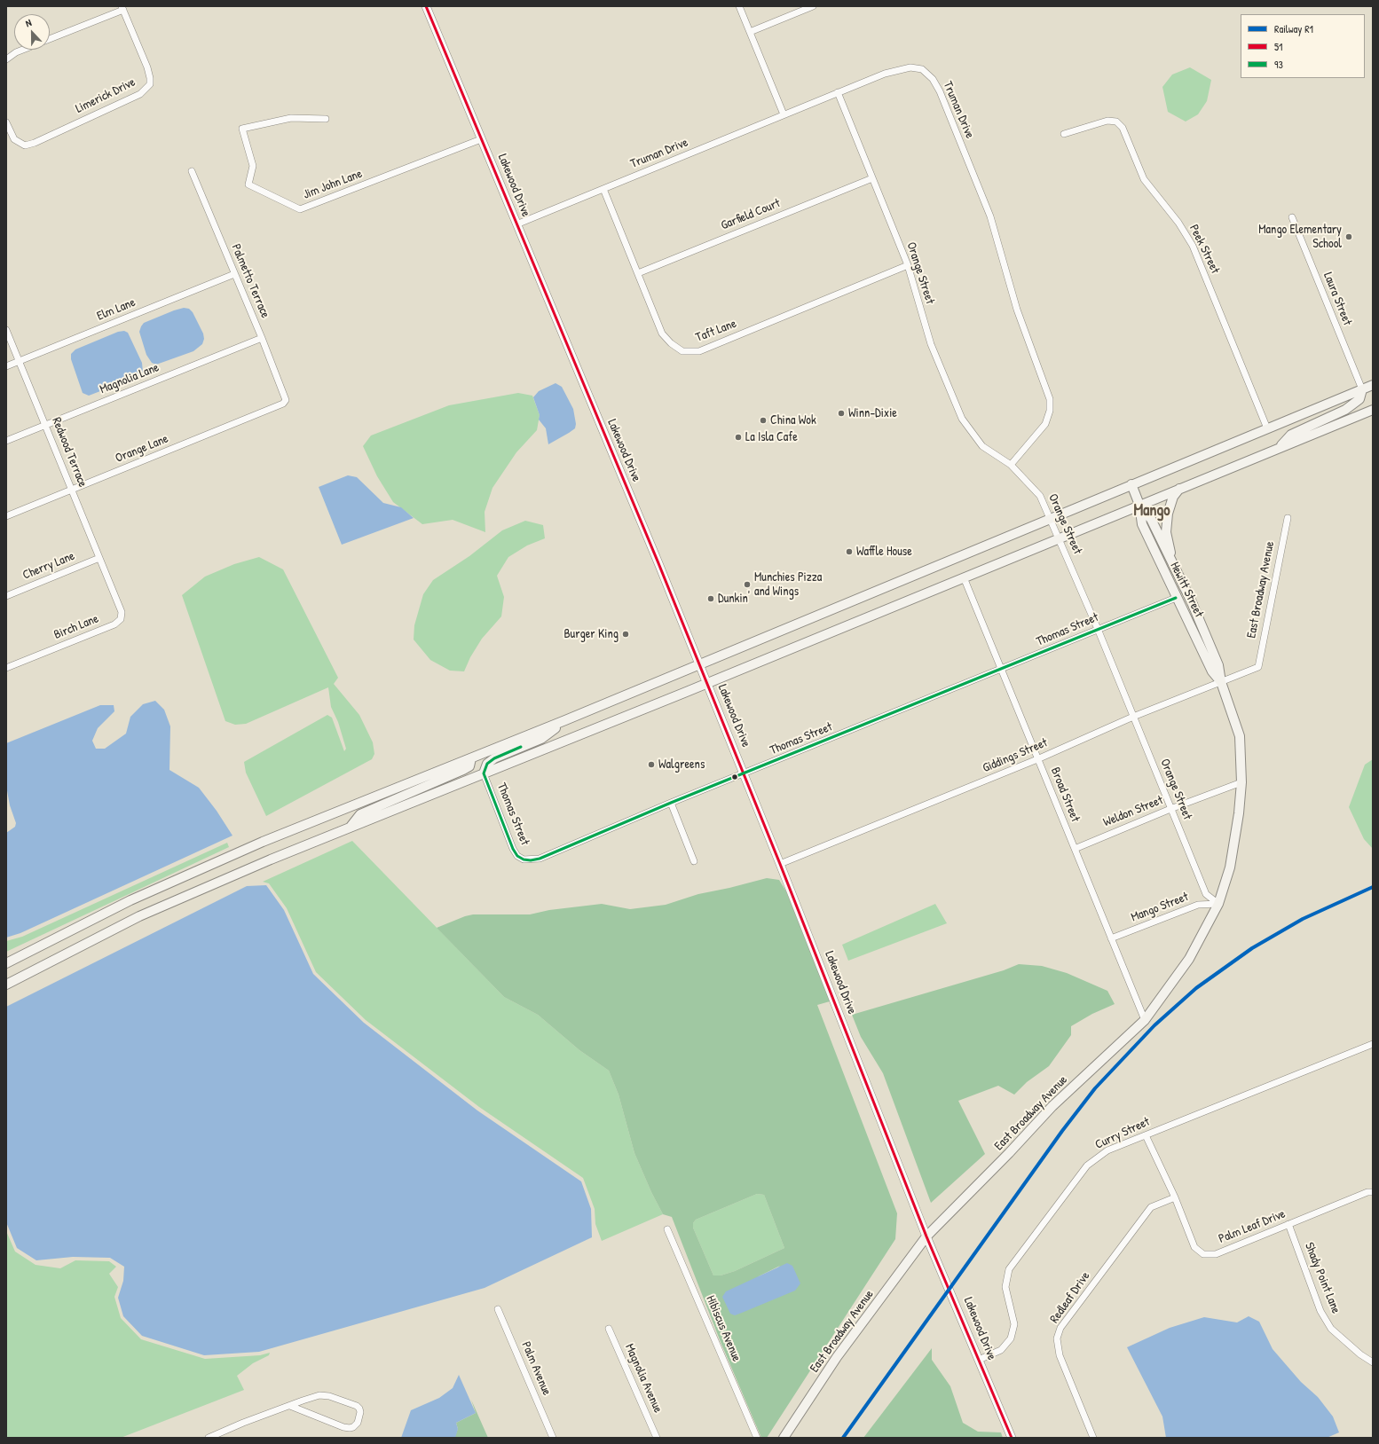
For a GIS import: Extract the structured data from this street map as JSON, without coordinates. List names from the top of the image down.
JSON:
{
  "streets": {
    "main road": ["Hewitt Street", "East Broadway Avenue"],
    "street": [
      "Limerick Drive",
      "Truman Drive",
      "Jim John Lane",
      "Lakewood Drive",
      "Garfield Court",
      "Peek Street",
      "Orange Street",
      "Palmetto Terrace",
      "Laura Street",
      "Elm Lane",
      "Taft Lane",
      "Magnolia Lane",
      "Orange Lane",
      "Redwood Terrace",
      "Cherry Lane",
      "Birch Lane",
      "Thomas Street",
      "Giddings Street",
      "Broad Street",
      "Weldon Street",
      "Mango Street",
      "Curry Street",
      "Palm Leaf Drive",
      "Shady Point Lane",
      "Redleaf Drive",
      "Hibiscus Avenue",
      "Palm Avenue",
      "Magnolia Avenue"
    ]
  },
  "crossings": [
    ["Truman Drive", "Lakewood Drive"],
    ["Truman Drive", "Orange Street"],
    ["Truman Drive", "Taft Lane"],
    ["Jim John Lane", "Lakewood Drive"],
    ["Lakewood Drive", "East Broadway Avenue"],
    ["Lakewood Drive", "Thomas Street"],
    ["Lakewood Drive", "Giddings Street"],
    ["Lakewood Drive", "Curry Street"],
    ["Garfield Court", "Orange Street"],
    ["Garfield Court", "Taft Lane"],
    ["Orange Street", "Taft Lane"],
    ["Orange Street", "East Broadway Avenue"],
    ["Orange Street", "Thomas Street"],
    ["Orange Street", "Giddings Street"],
    ["Orange Street", "Weldon Street"],
    ["Orange Street", "Mango Street"],
    ["Palmetto Terrace", "Elm Lane"],
    ["Palmetto Terrace", "Magnolia Lane"],
    ["Palmetto Terrace", "Orange Lane"],
    ["Elm Lane", "Redwood Terrace"],
    ["Magnolia Lane", "Redwood Terrace"],
    ["Orange Lane", "Redwood Terrace"],
    ["Redwood Terrace", "Cherry Lane"],
    ["Redwood Terrace", "Birch Lane"],
    ["Hewitt Street", "East Broadway Avenue"],
    ["Hewitt Street", "Thomas Street"],
    ["Hewitt Street", "Giddings Street"],
    ["Hewitt Street", "Weldon Street"],
    ["East Broadway Avenue", "Giddings Street"],
    ["East Broadway Avenue", "Broad Street"],
    ["East Broadway Avenue", "Weldon Street"],
    ["East Broadway Avenue", "Mango Street"],
    ["Thomas Street", "Broad Street"],
    ["Giddings Street", "Broad Street"],
    ["Broad Street", "Weldon Street"],
    ["Broad Street", "Mango Street"],
    ["Curry Street", "Palm Leaf Drive"],
    ["Palm Leaf Drive", "Shady Point Lane"],
    ["Palm Leaf Drive", "Redleaf Drive"]
  ],
  "districts": ["Mango"],
  "places": [
    "Mango Elementary School",
    "Winn-Dixie",
    "China Wok",
    "La Isla Cafe",
    "Waffle House",
    "Munchies Pizza and Wings",
    "Dunkin'",
    "Burger King",
    "Walgreens"
  ],
  "lines": ["transit line 51", "transit line 93", "rail line R1"],
  "legend": ["Railway R1", "51", "93"],
  "north": "top"
}
